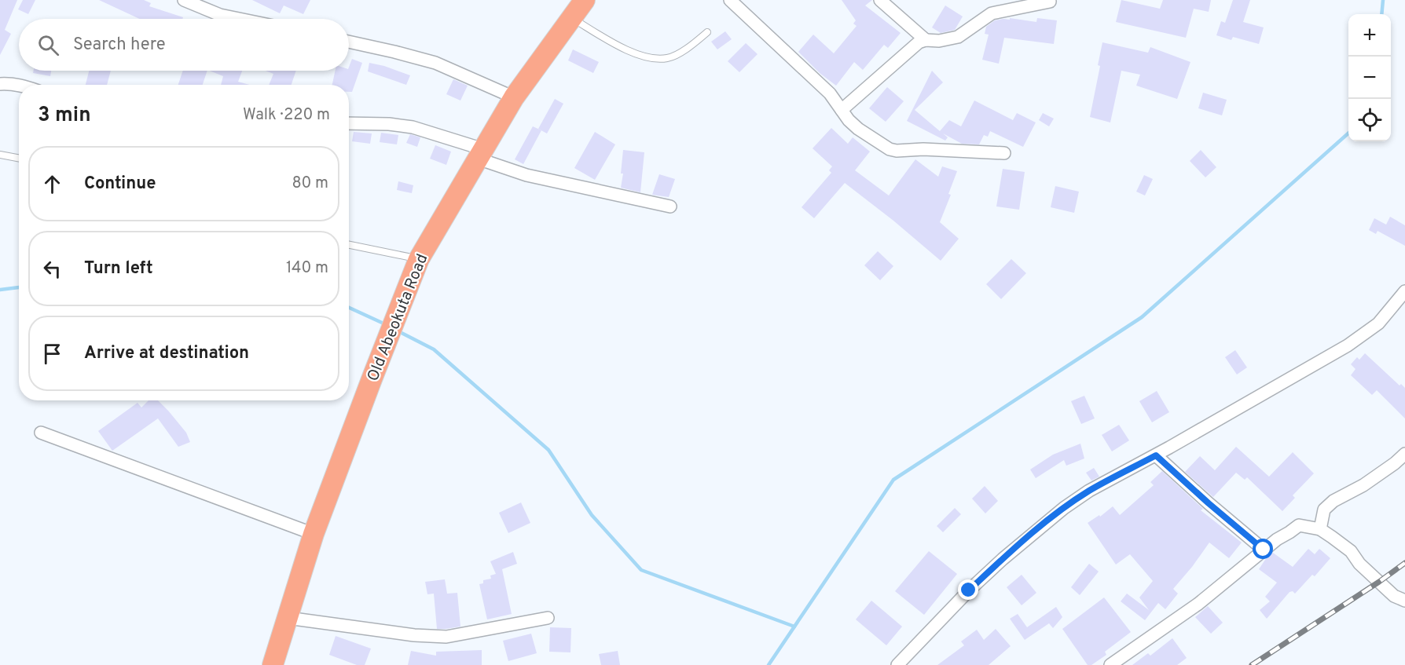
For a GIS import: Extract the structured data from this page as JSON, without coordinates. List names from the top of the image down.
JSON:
{
  "streets": {
    "highway": ["Old Abeokuta Road"]
  },
  "page": {
    "map_buttons": ["+", "−"],
    "search": "Search here",
    "heading": ["3 min", "Walk · 220 m"],
    "list": [
      ["Continue", "80 m"],
      ["Turn left", "140 m"],
      "Arrive at destination"
    ]
  }
}
